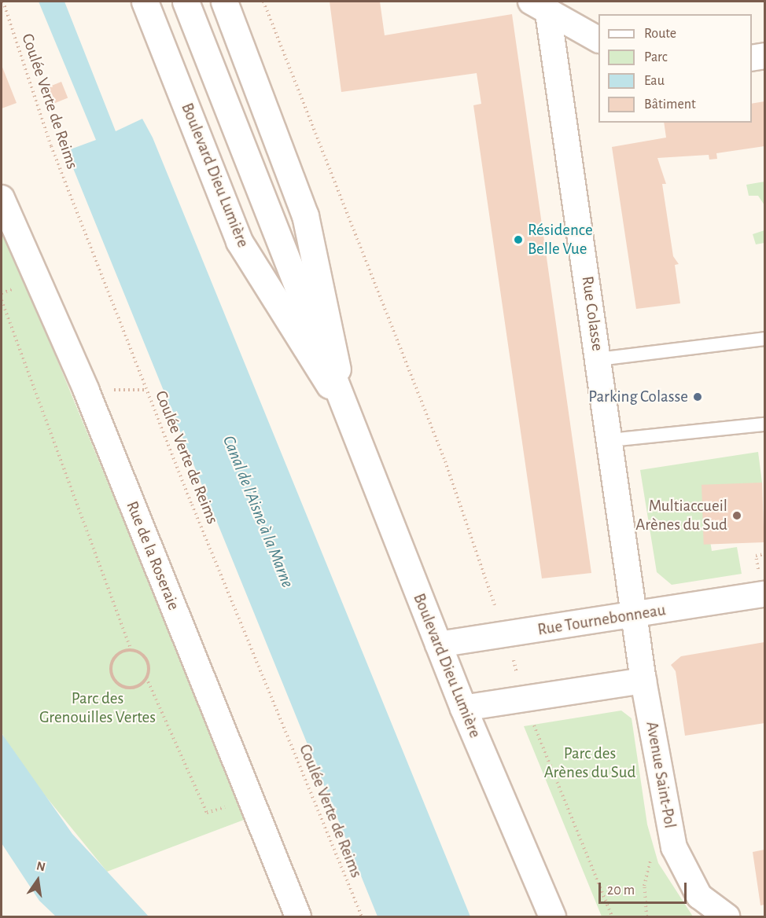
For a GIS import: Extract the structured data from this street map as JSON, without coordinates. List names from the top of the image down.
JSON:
{
  "streets": {
    "main road": ["Boulevard Dieu Lumière"],
    "street": [
      "Rue Colasse",
      "Rue de la Roseraie",
      "Rue Tournebonneau",
      "Avenue Saint-Pol"
    ],
    "path": ["Coulée Verte de Reims"]
  },
  "crossings": [
    ["Boulevard Dieu Lumière", "Rue Tournebonneau"],
    ["Rue Colasse", "Rue Tournebonneau"],
    ["Rue Colasse", "Avenue Saint-Pol"],
    ["Rue Tournebonneau", "Avenue Saint-Pol"]
  ],
  "water": ["Canal de l'Aisne à la Marne"],
  "parks": ["Parc des Grenouilles Vertes", "Parc des Arènes du Sud"],
  "places": ["Résidence Belle Vue", "Parking Colasse", "Multiaccueil Arènes du Sud"],
  "legend": [
    "Route",
    "Parc",
    "Eau",
    "Bâtiment"
  ],
  "scale_bar": "20 m",
  "north": "top"
}
